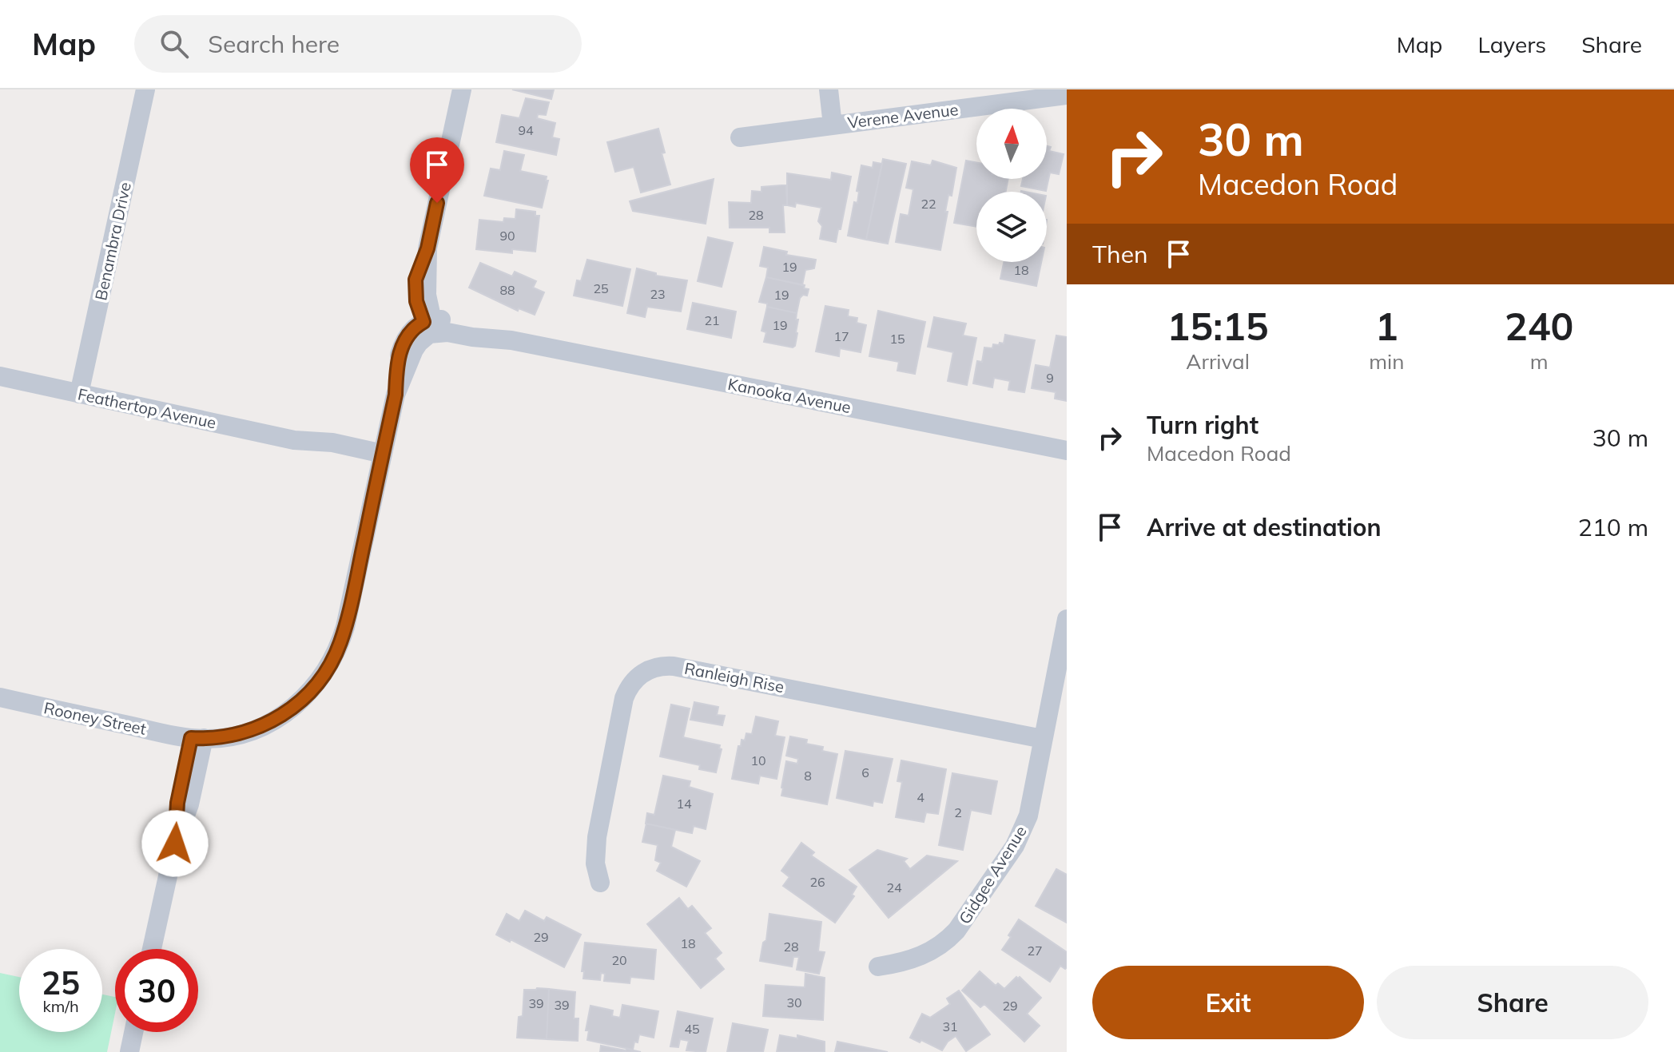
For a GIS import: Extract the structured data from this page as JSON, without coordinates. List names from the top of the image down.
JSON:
{
  "streets": {
    "street": [
      "Verene Avenue",
      "Benambra Drive",
      "Kanooka Avenue",
      "Feathertop Avenue",
      "Ranleigh Rise",
      "Rooney Street",
      "Gidgee Avenue"
    ]
  },
  "crossings": [
    ["Benambra Drive", "Feathertop Avenue"],
    ["Kanooka Avenue", "Rooney Street"],
    ["Feathertop Avenue", "Rooney Street"],
    ["Ranleigh Rise", "Gidgee Avenue"]
  ],
  "house_numbers": [
    "94",
    "22",
    "28",
    "90",
    "19",
    "18",
    "25",
    "88",
    "23",
    "19",
    "21",
    "19",
    "17",
    "15",
    "9",
    "10",
    "6",
    "8",
    "4",
    "14",
    "2",
    "26",
    "24",
    "29",
    "18",
    "28",
    "27",
    "20",
    "30",
    "39",
    "39",
    "29",
    "31",
    "45"
  ],
  "north": "top",
  "page": {
    "header": "Map",
    "search": "Search here",
    "nav": ["Map", "Layers", "Share"],
    "turn": ["30 m", "Macedon Road"],
    "then": "Then",
    "eta": [
      "15:15",
      "Arrival",
      "1",
      "min",
      "240",
      "m"
    ],
    "list": [
      {
        "name": "Turn right",
        "note": "Macedon Road",
        "value": "30 m"
      },
      {
        "name": "Arrive at destination",
        "value": "210 m"
      }
    ],
    "speed": "25 km/h",
    "limit": "30",
    "buttons": ["Exit", "Share"]
  }
}
